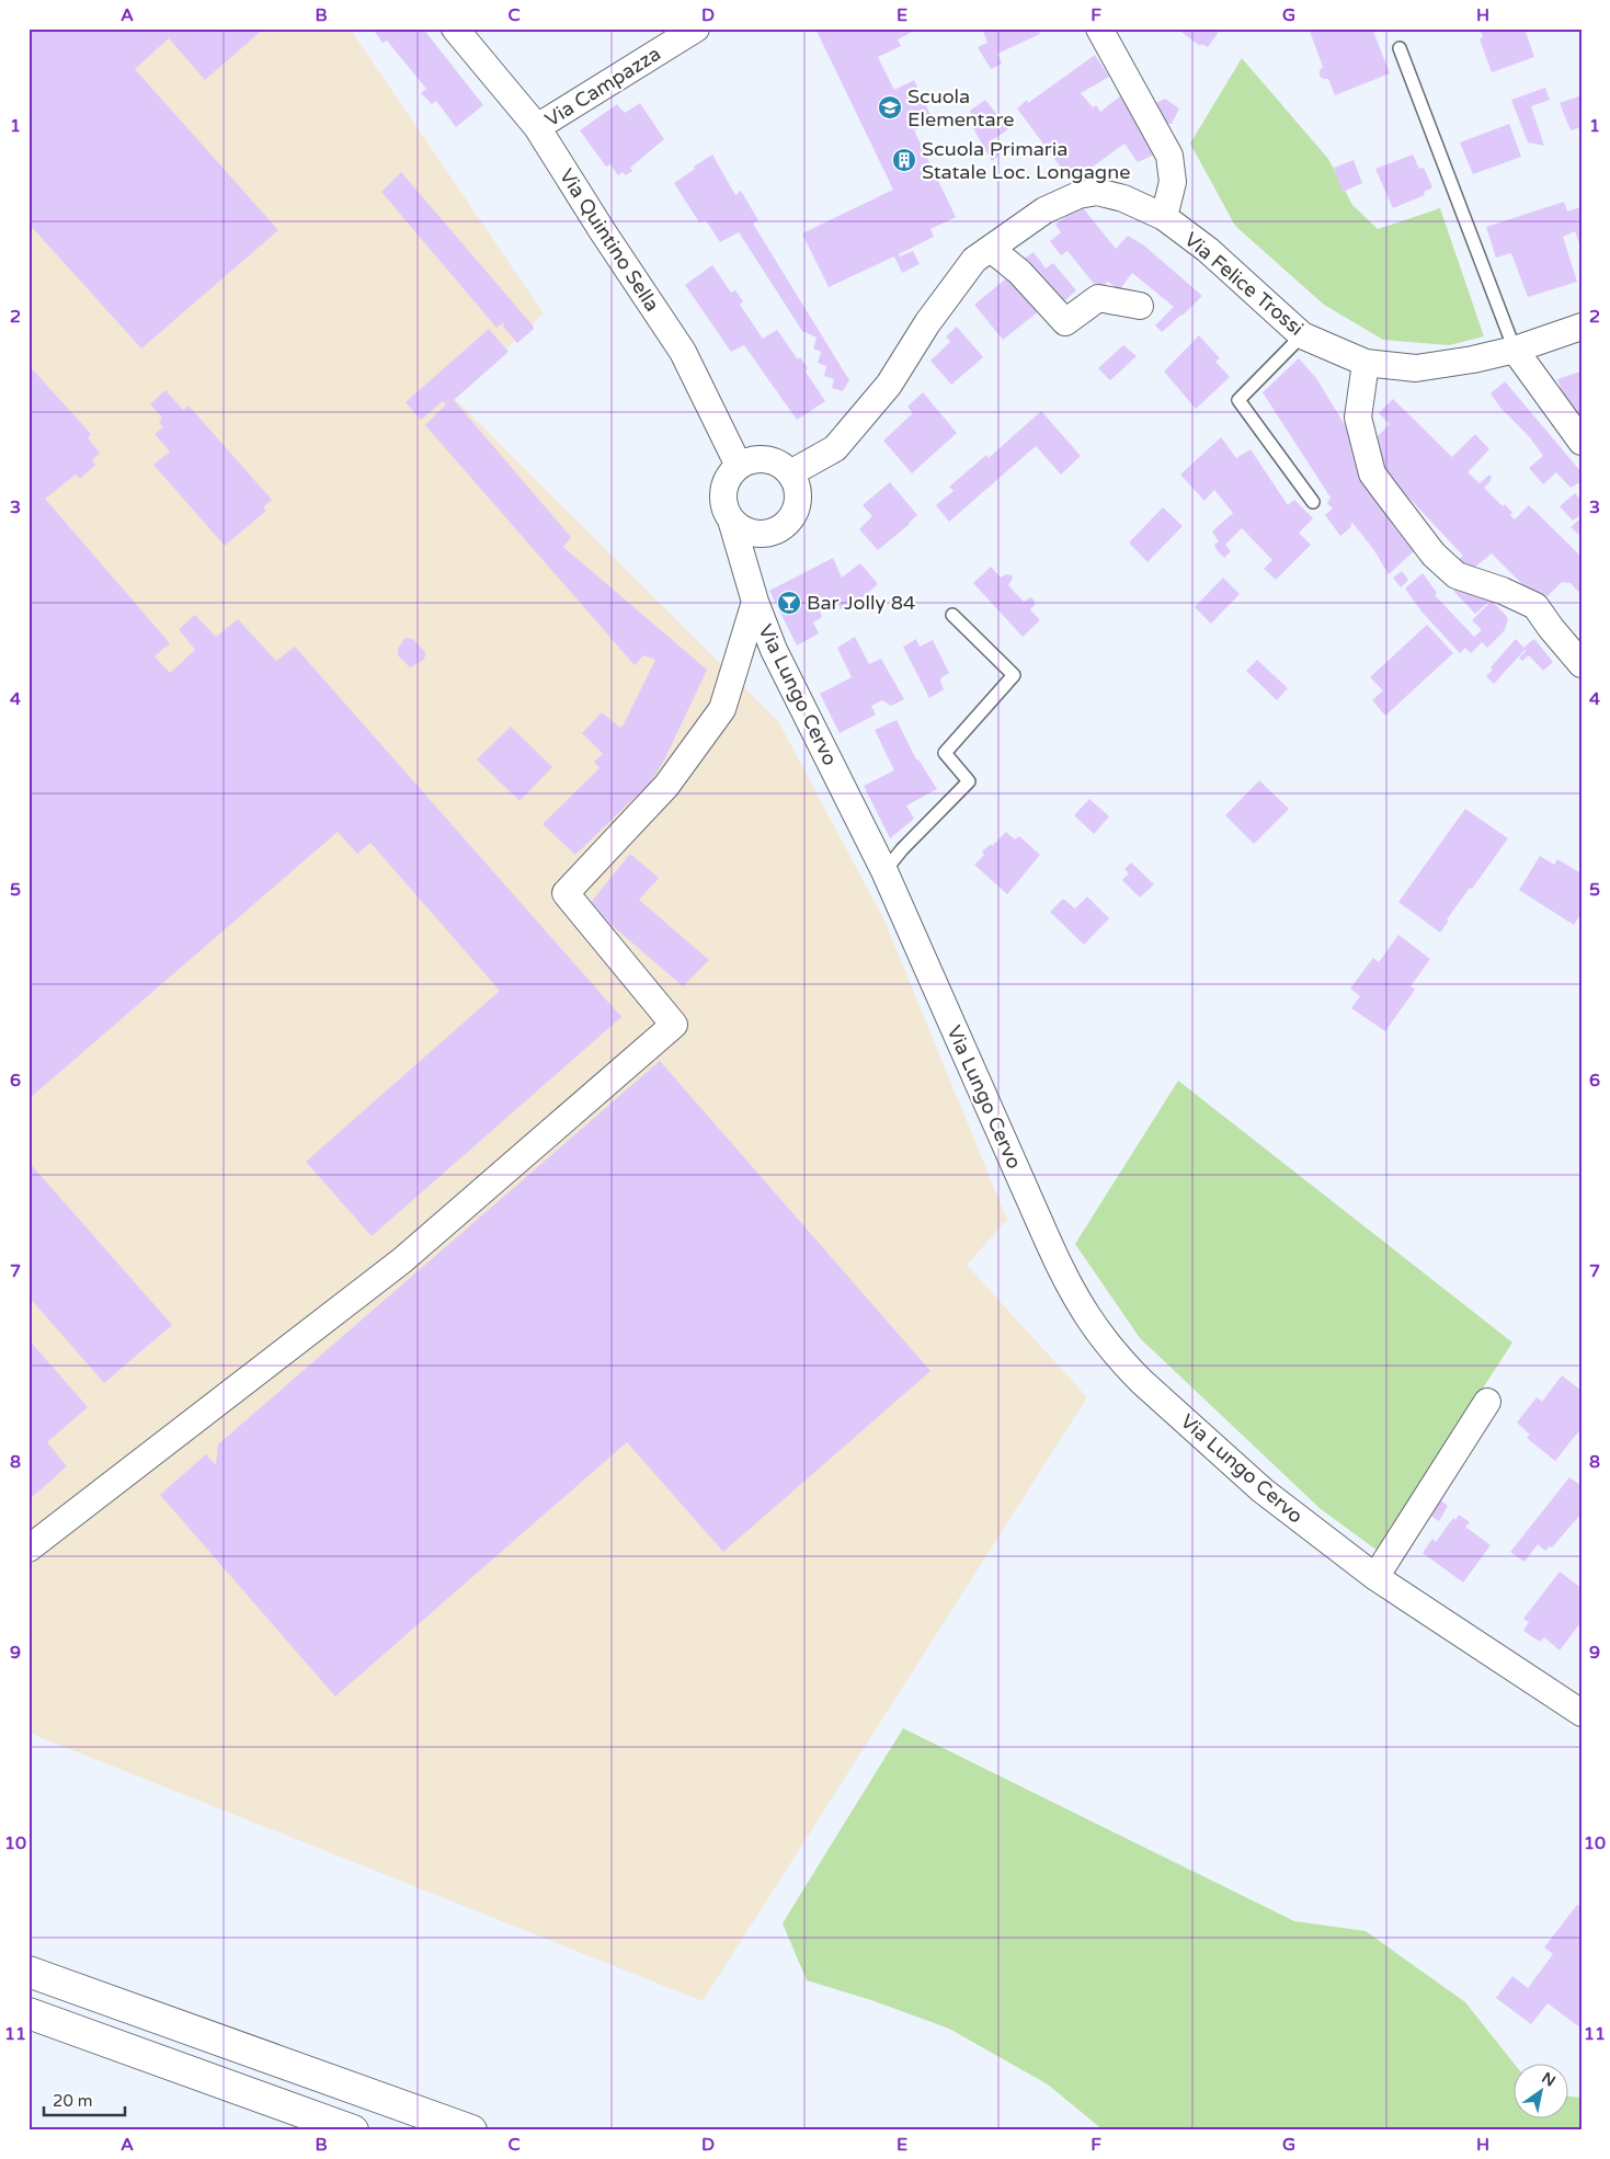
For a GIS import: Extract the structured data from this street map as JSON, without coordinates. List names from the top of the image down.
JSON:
{
  "streets": {
    "street": [
      "Via Campazza",
      "Via Quintino Sella",
      "Via Felice Trossi",
      "Via Lungo Cervo"
    ]
  },
  "crossings": [
    ["Via Campazza", "Via Quintino Sella"],
    ["Via Quintino Sella", "Via Felice Trossi"],
    ["Via Quintino Sella", "Via Lungo Cervo"],
    ["Via Felice Trossi", "Via Lungo Cervo"]
  ],
  "places": {
    "school or university": ["Scuola Elementare"],
    "building": ["Scuola Primaria Statale Loc. Longagne"],
    "bar": ["Bar Jolly 84"]
  },
  "scale_bar": "20 m",
  "north": "top right",
  "grid": {
    "columns": [
      "A",
      "B",
      "C",
      "D",
      "E",
      "F",
      "G",
      "H"
    ],
    "rows": [
      "1",
      "2",
      "3",
      "4",
      "5",
      "6",
      "7",
      "8",
      "9",
      "10",
      "11"
    ]
  }
}
